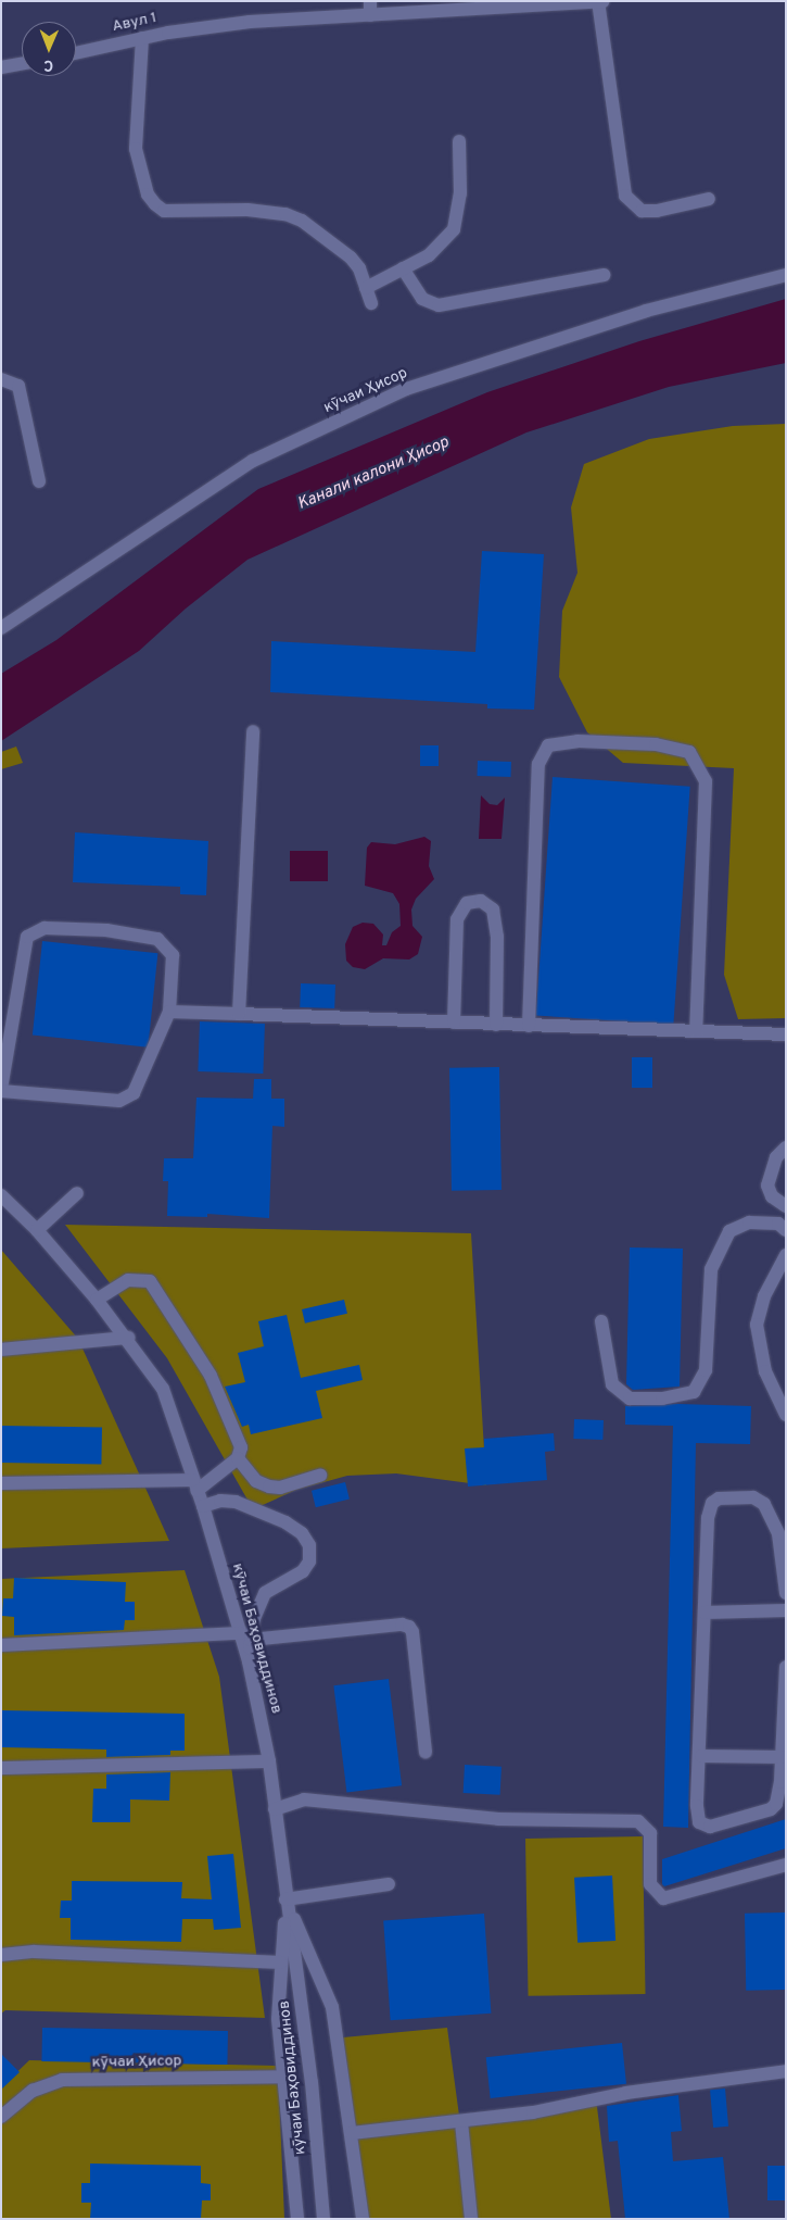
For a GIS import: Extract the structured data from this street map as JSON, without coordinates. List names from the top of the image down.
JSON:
{
  "streets": {
    "street": ["Авул 1", "кӯчаи Ҳисор", "кӯчаи Баҳовиддинов"]
  },
  "water": ["Канали калони Ҳисор"],
  "north": "bottom"
}
